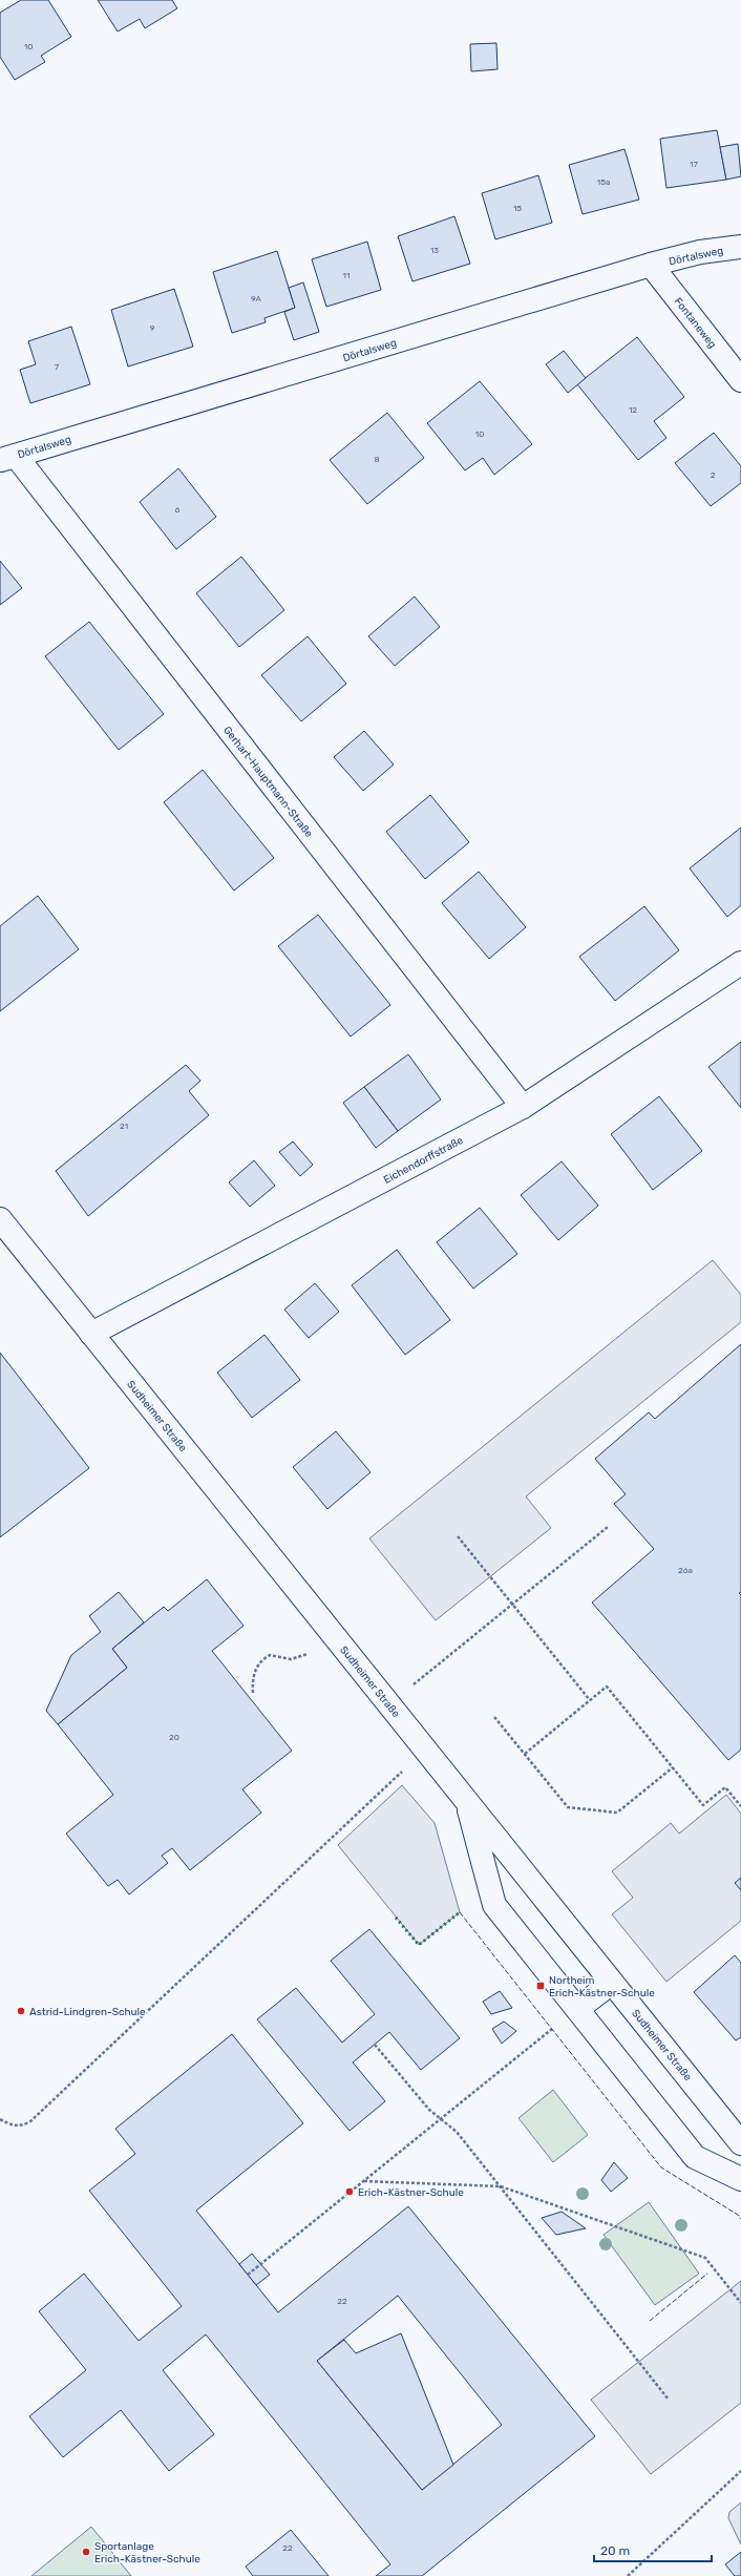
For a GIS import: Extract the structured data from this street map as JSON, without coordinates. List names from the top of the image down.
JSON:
{
  "streets": {
    "street": [
      "Dörtalsweg",
      "Fontaneweg",
      "Gerhart-Hauptmann-Straße",
      "Eichendorffstraße",
      "Sudheimer Straße"
    ]
  },
  "crossings": [
    ["Dörtalsweg", "Fontaneweg"],
    ["Dörtalsweg", "Gerhart-Hauptmann-Straße"],
    ["Gerhart-Hauptmann-Straße", "Eichendorffstraße"],
    ["Eichendorffstraße", "Sudheimer Straße"]
  ],
  "places": {
    "transit": ["Northeim Erich-Kästner-Schule"],
    "other": ["Astrid-Lindgren-Schule", "Erich-Kästner-Schule", "Sportanlage Erich-Kästner-Schule"]
  },
  "house_numbers": [
    "10",
    "17",
    "15a",
    "15",
    "13",
    "11",
    "9A",
    "9",
    "7",
    "12",
    "10",
    "8",
    "2",
    "6",
    "21",
    "26a",
    "20",
    "22",
    "22"
  ],
  "scale_bar": "20 m"
}
